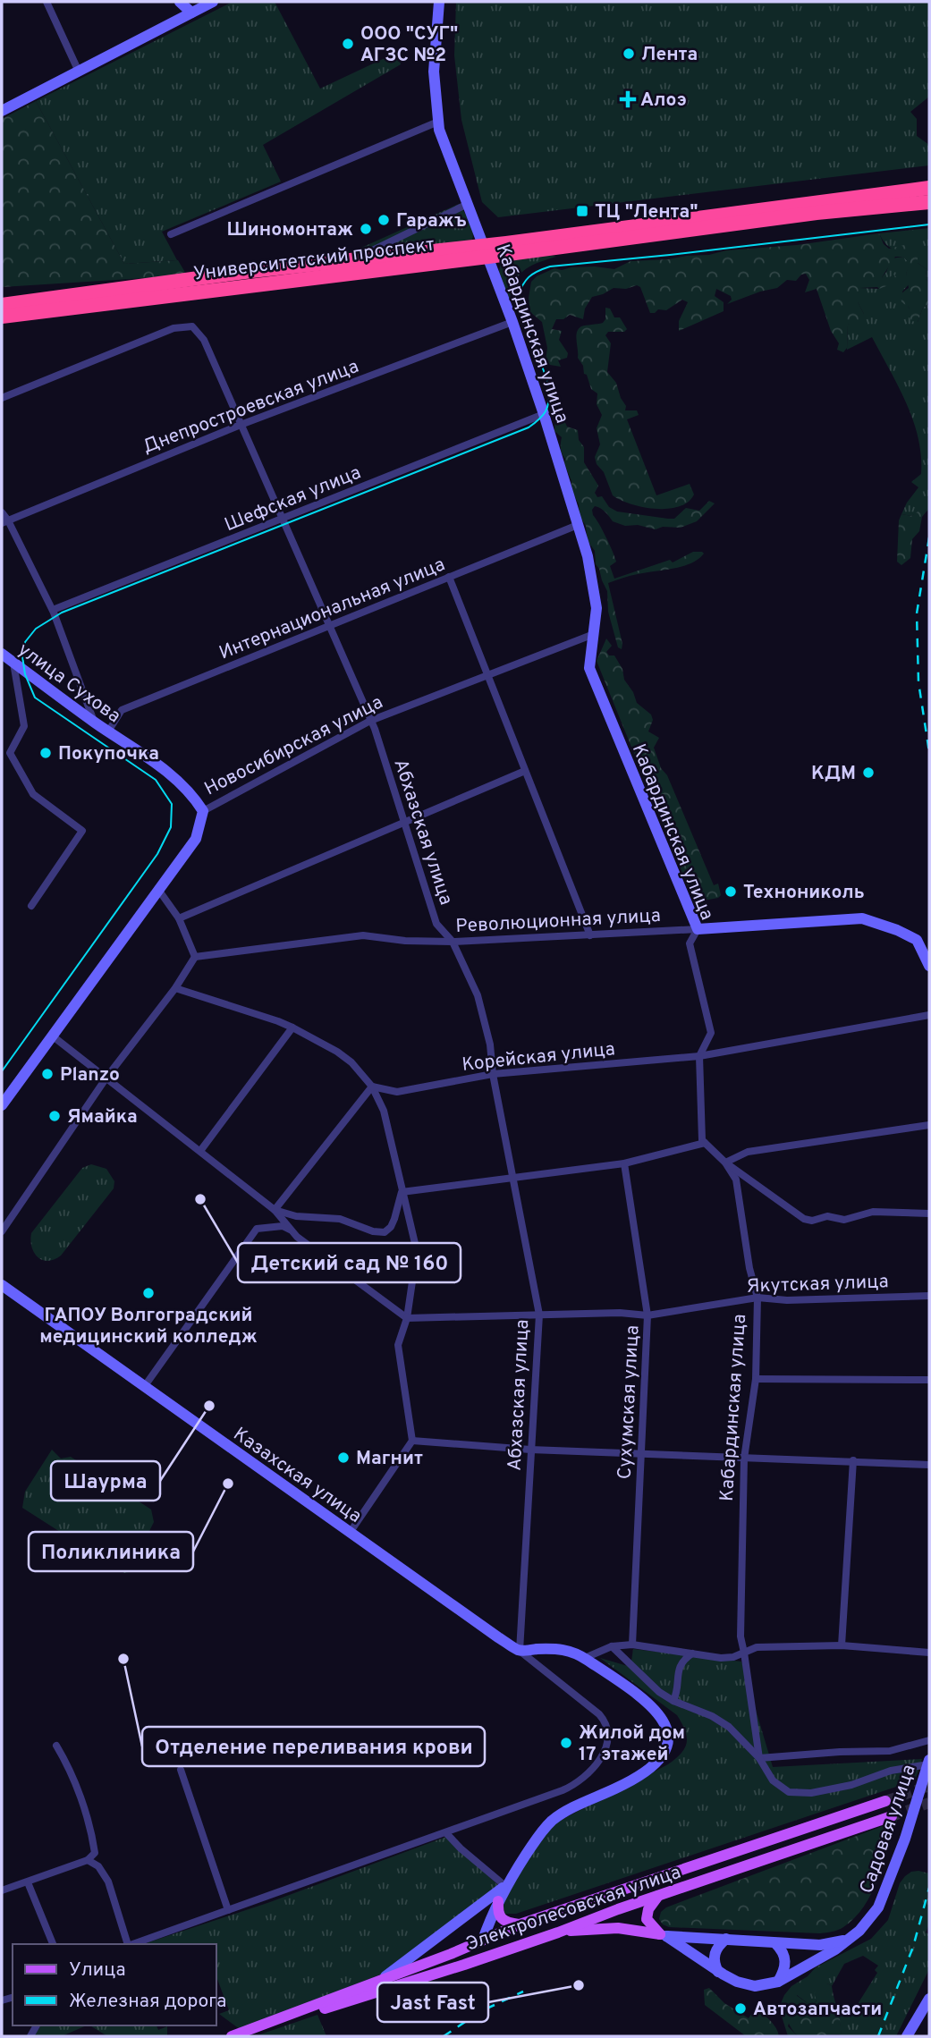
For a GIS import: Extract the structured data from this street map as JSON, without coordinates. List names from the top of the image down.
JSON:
{
  "streets": {
    "highway": ["Университетский проспект"],
    "main road": ["Электролесовская улица"],
    "street": [
      "Кабардинская улица",
      "Днепростроевская улица",
      "Шефская улица",
      "Интернациональная улица",
      "улица Сухова",
      "Новосибирская улица",
      "Абхазская улица",
      "Революционная улица",
      "Корейская улица",
      "Якутская улица",
      "Сухумская улица",
      "Казахская улица",
      "Садовая улица"
    ]
  },
  "crossings": [
    ["Университетский проспект", "Кабардинская улица"],
    ["Кабардинская улица", "Днепростроевская улица"],
    ["Кабардинская улица", "Шефская улица"],
    ["Кабардинская улица", "Интернациональная улица"],
    ["Кабардинская улица", "Новосибирская улица"],
    ["Кабардинская улица", "Революционная улица"],
    ["Кабардинская улица", "Корейская улица"],
    ["Кабардинская улица", "Якутская улица"],
    ["Днепростроевская улица", "Абхазская улица"],
    ["Шефская улица", "Абхазская улица"],
    ["Интернациональная улица", "улица Сухова"],
    ["Интернациональная улица", "Абхазская улица"],
    ["улица Сухова", "Новосибирская улица"],
    ["Новосибирская улица", "Абхазская улица"],
    ["Абхазская улица", "Революционная улица"],
    ["Абхазская улица", "Корейская улица"],
    ["Абхазская улица", "Якутская улица"],
    ["Абхазская улица", "Казахская улица"],
    ["Якутская улица", "Сухумская улица"]
  ],
  "places": {
    "other": [
      "ООО \"СУГ\" АГЗС №2",
      "Лента",
      "Гаражъ",
      "Шиномонтаж",
      "Покупочка",
      "КДМ",
      "Технониколь",
      "Planzo",
      "Ямайка",
      "Детский сад № 160",
      "ГАПОУ Волгоградский медицинский колледж",
      "Шаурма",
      "Магнит",
      "Поликлиника",
      "Отделение переливания крови",
      "Жилой дом 17 этажей",
      "Jast Fast",
      "Автозапчасти"
    ],
    "health": ["Алоэ"],
    "transit": ["ТЦ \"Лента\""]
  },
  "legend": ["Улица", "Железная дорога"]
}
